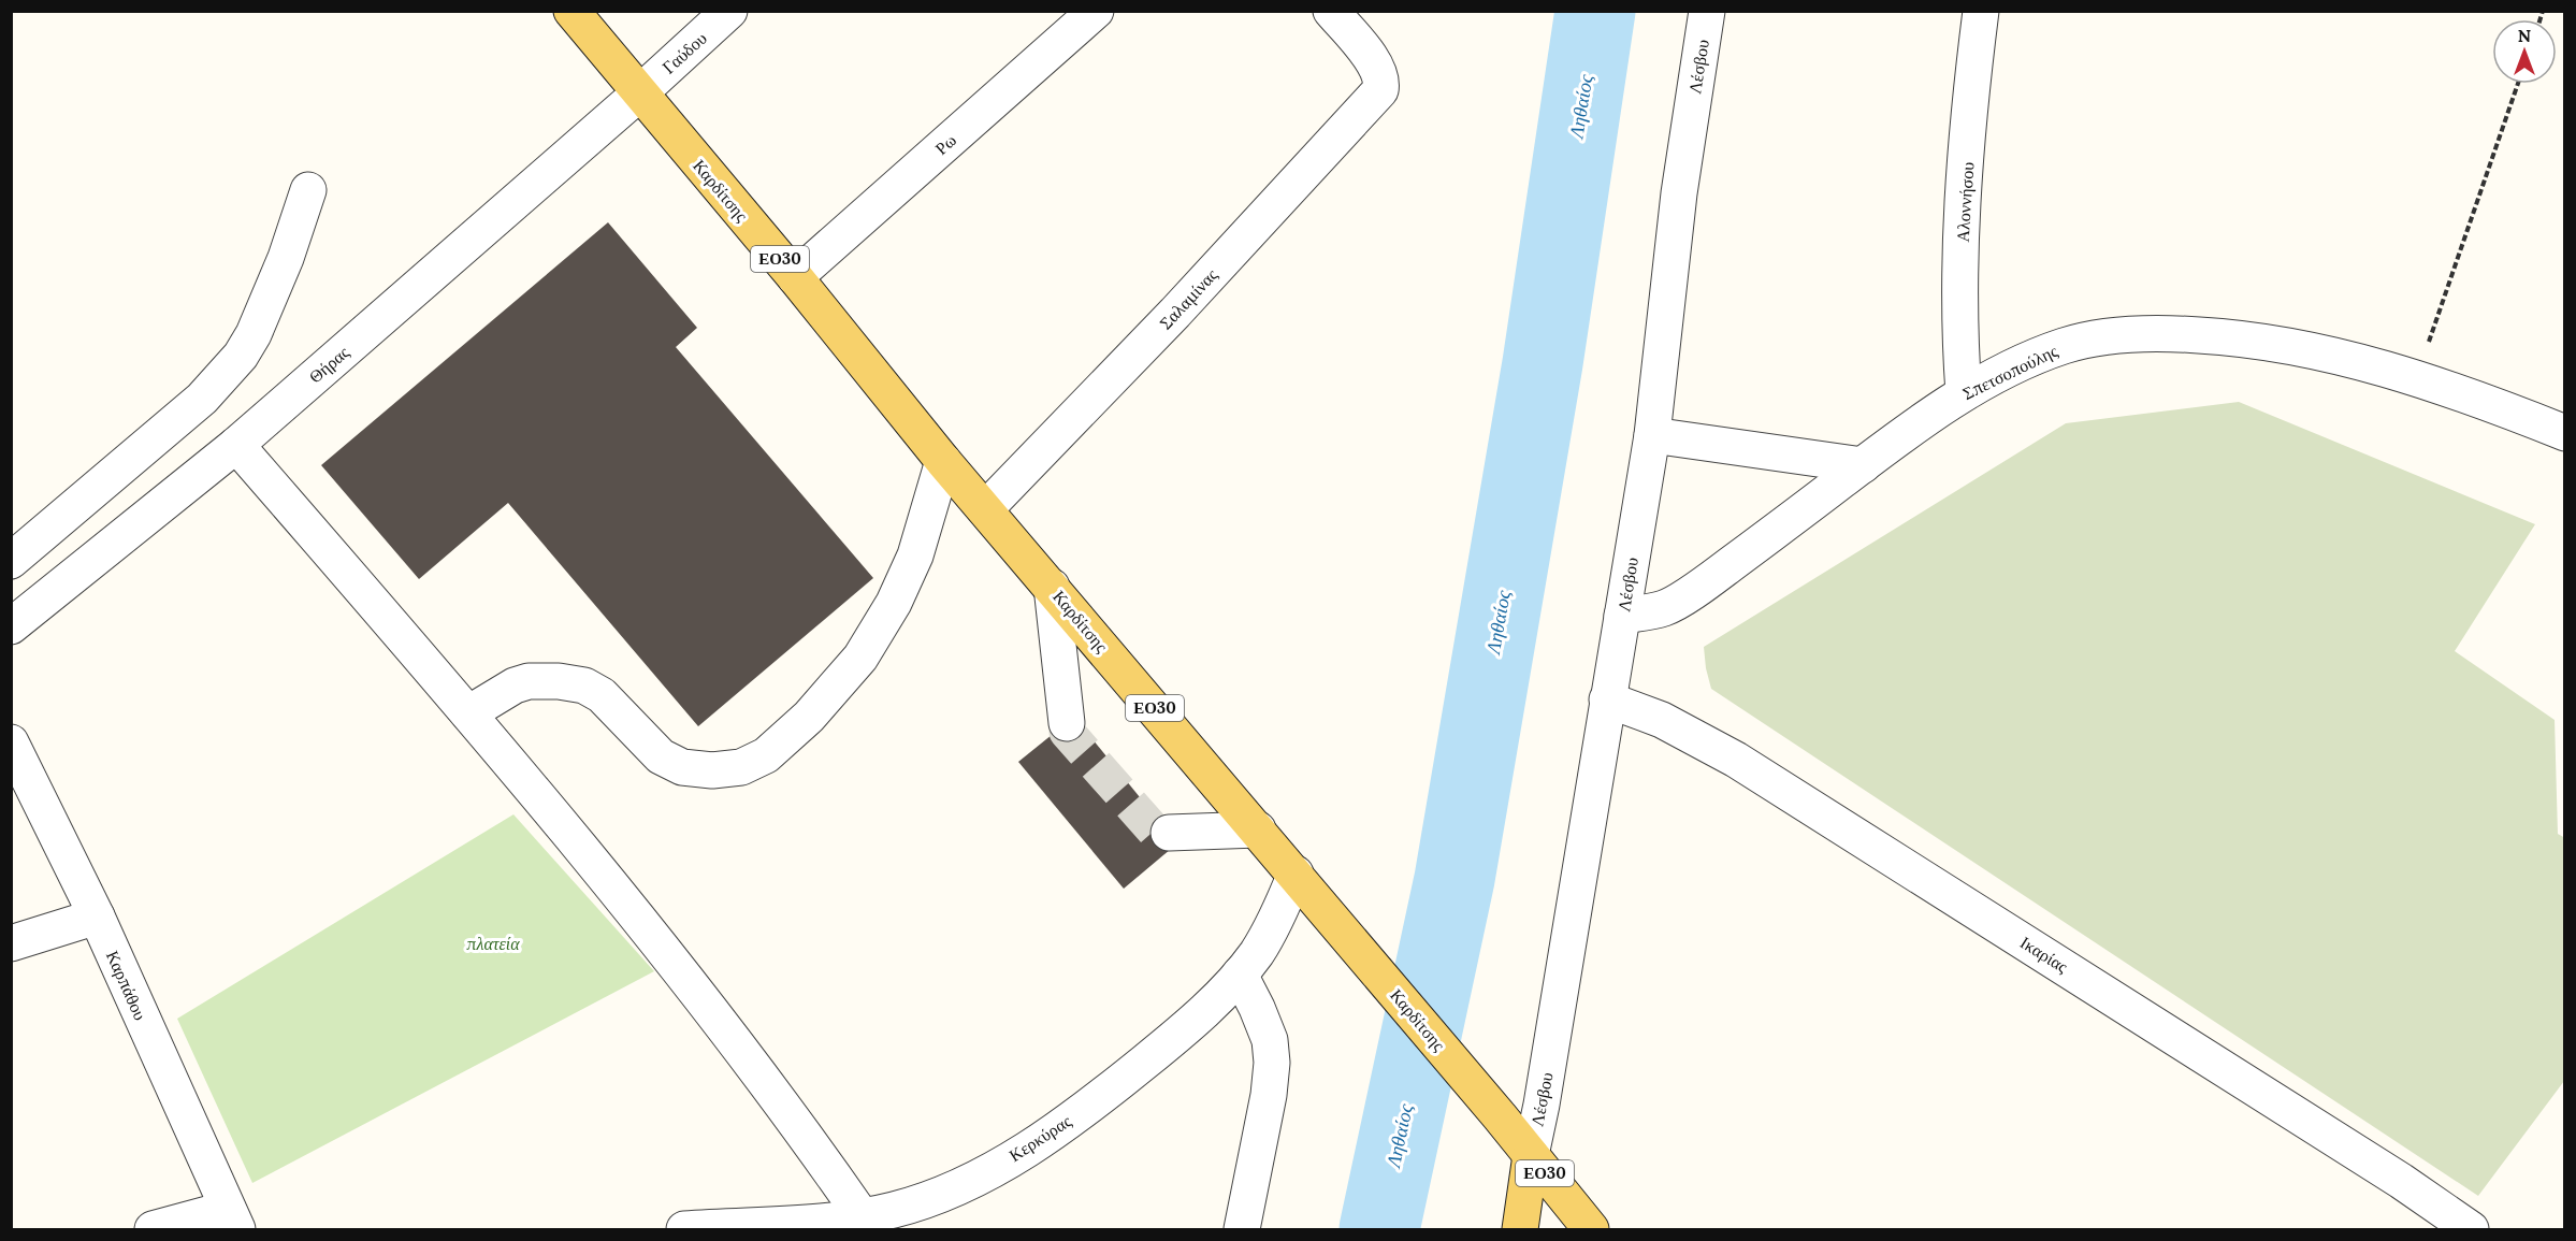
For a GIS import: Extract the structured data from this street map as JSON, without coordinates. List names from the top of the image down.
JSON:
{
  "streets": {
    "main road": ["Καρδίτσης", "ΕΟ30"],
    "street": [
      "Γαύδου",
      "Λέσβου",
      "Ρω",
      "Αλοννήσου",
      "Σαλαμίνας",
      "Θήρας",
      "Σπετσοπούλης",
      "Ικαρίας",
      "Καρπάθου",
      "Κερκύρας"
    ]
  },
  "crossings": [
    ["Γαύδου", "Καρδίτσης"],
    ["Γαύδου", "Θήρας"],
    ["Λέσβου", "Καρδίτσης"],
    ["Λέσβου", "Σπετσοπούλης"],
    ["Λέσβου", "Ικαρίας"],
    ["Ρω", "Καρδίτσης"],
    ["Καρδίτσης", "Σαλαμίνας"],
    ["Καρδίτσης", "Θήρας"],
    ["Καρδίτσης", "Κερκύρας"],
    ["Αλοννήσου", "Σπετσοπούλης"]
  ],
  "water": ["Ληθαίος"],
  "parks": ["πλατεία"],
  "north": "top"
}
